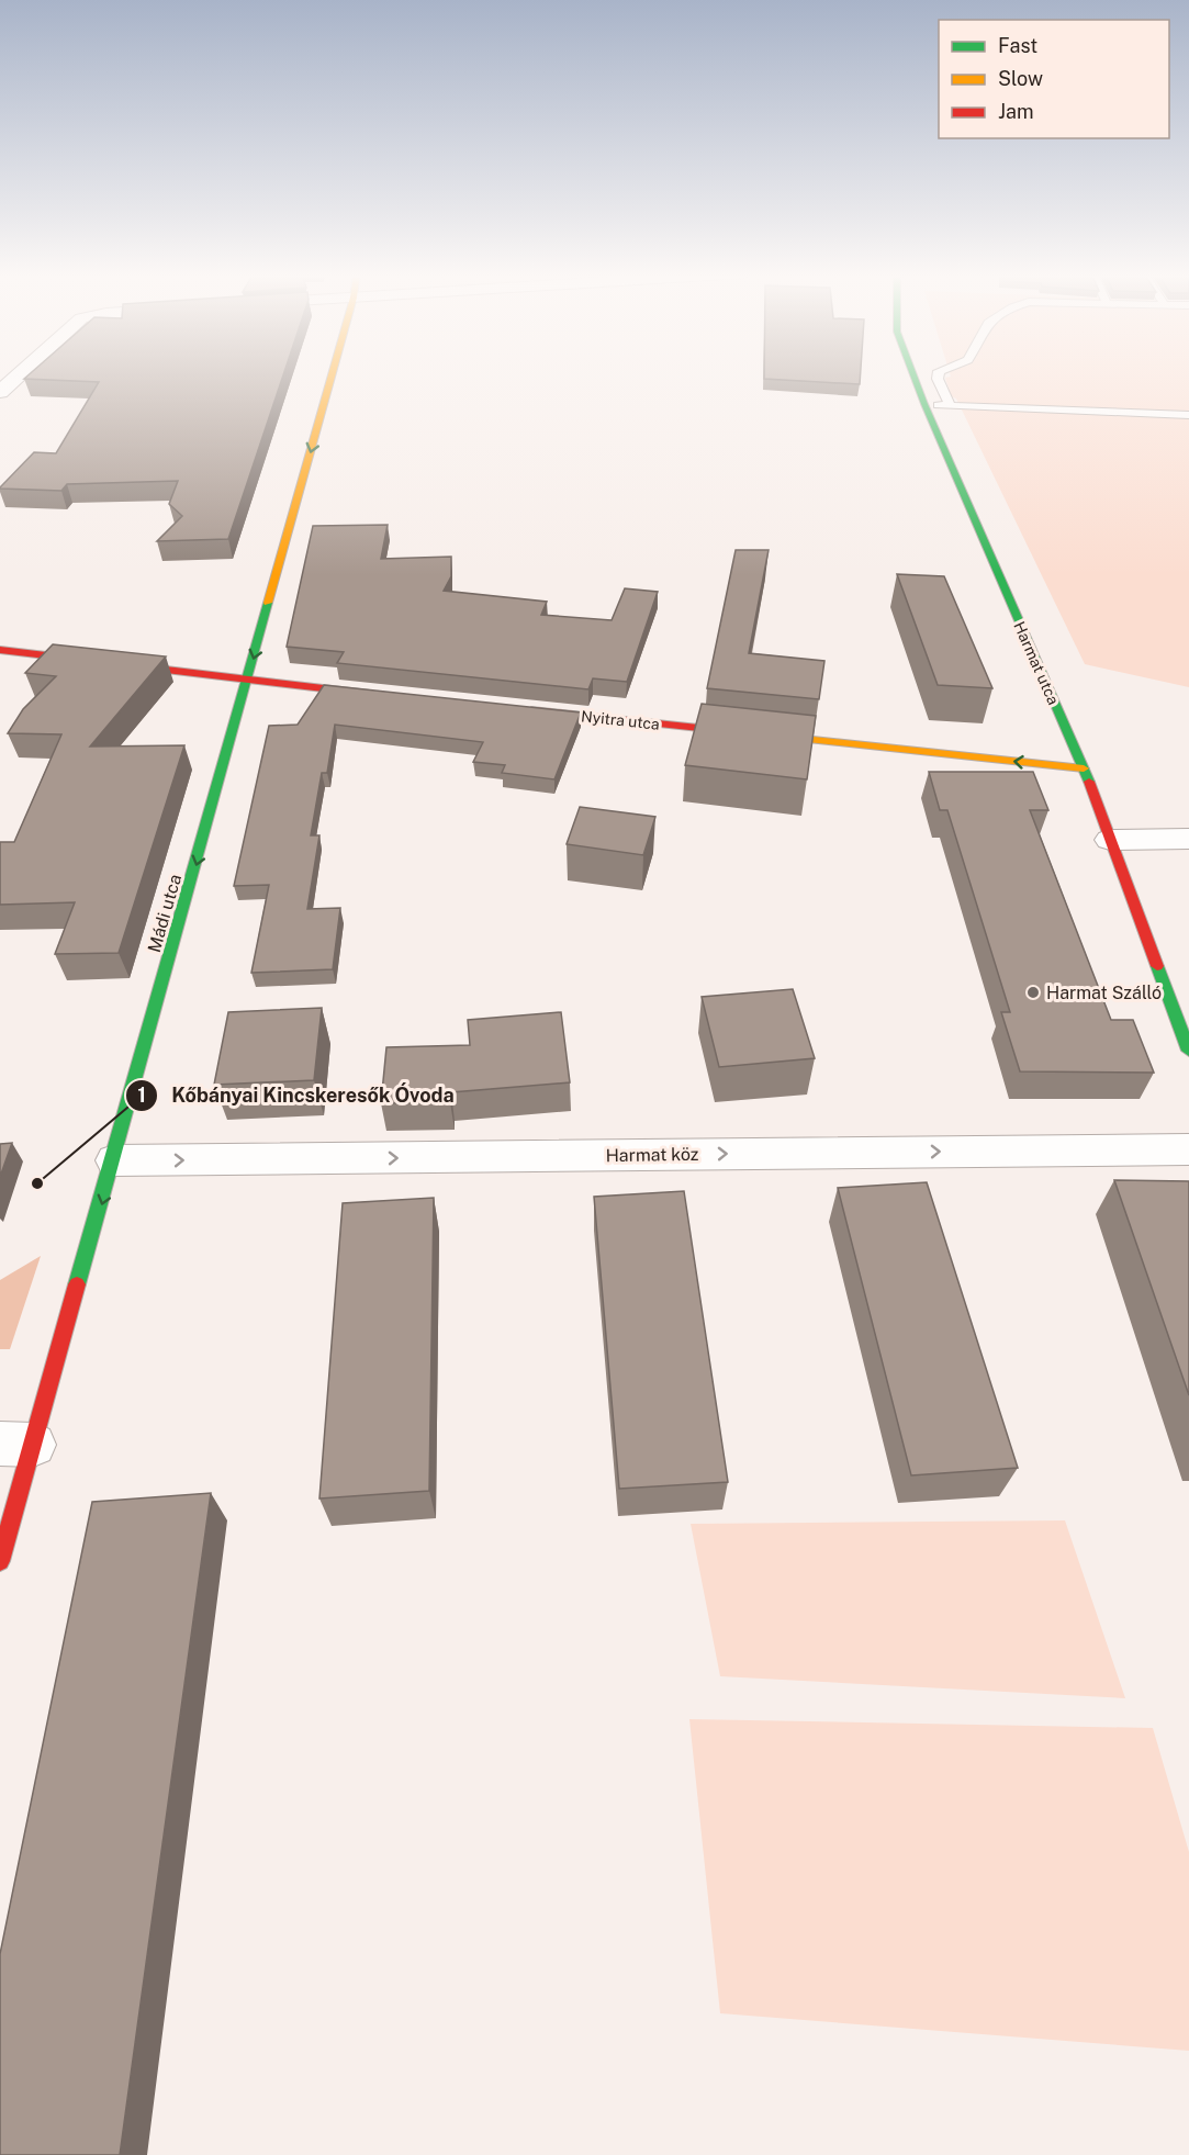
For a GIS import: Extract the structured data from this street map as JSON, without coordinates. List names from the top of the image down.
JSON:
{
  "streets": {
    "street": [
      "Harmat utca",
      "Nyitra utca",
      "Mádi utca",
      "Harmat köz"
    ]
  },
  "crossings": [
    ["Harmat utca", "Nyitra utca"],
    ["Mádi utca", "Harmat köz"]
  ],
  "one_way": ["Nyitra utca", "Mádi utca", "Harmat köz"],
  "places": ["Harmat Szálló", "Kőbányai Kincskeresők Óvoda"],
  "legend": ["Fast", "Slow", "Jam"]
}
